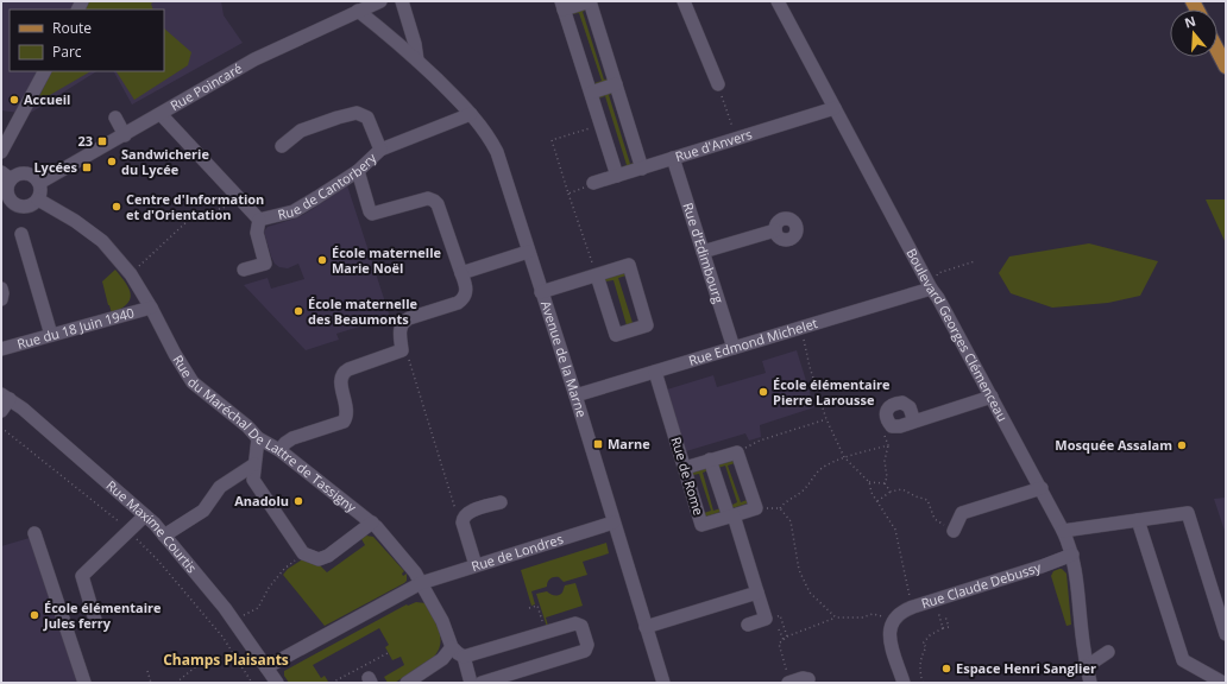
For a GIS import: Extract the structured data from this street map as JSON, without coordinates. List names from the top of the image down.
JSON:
{
  "streets": {
    "street": [
      "Rue Poincaré",
      "Rue d'Anvers",
      "Rue de Cantorbery",
      "Rue d'Edimbourg",
      "Rue du 18 Juin 1940",
      "Boulevard Georges Clémenceau",
      "Rue Edmond Michelet",
      "Avenue de la Marne",
      "Rue du Maréchal De Lattre de Tassigny",
      "Rue de Rome",
      "Rue Maxime Courtis",
      "Rue de Londres",
      "Rue Claude Debussy"
    ]
  },
  "crossings": [
    ["Rue Poincaré", "Rue de Cantorbery"],
    ["Rue Poincaré", "Avenue de la Marne"],
    ["Rue Poincaré", "Rue du Maréchal De Lattre de Tassigny"],
    ["Rue d'Anvers", "Rue d'Edimbourg"],
    ["Rue d'Anvers", "Boulevard Georges Clémenceau"],
    ["Rue de Cantorbery", "Avenue de la Marne"],
    ["Rue d'Edimbourg", "Rue Edmond Michelet"],
    ["Rue du 18 Juin 1940", "Rue du Maréchal De Lattre de Tassigny"],
    ["Boulevard Georges Clémenceau", "Rue Edmond Michelet"],
    ["Boulevard Georges Clémenceau", "Rue Claude Debussy"],
    ["Rue Edmond Michelet", "Avenue de la Marne"],
    ["Rue Edmond Michelet", "Rue de Rome"],
    ["Avenue de la Marne", "Rue de Londres"],
    ["Rue du Maréchal De Lattre de Tassigny", "Rue de Londres"],
    ["Rue Maxime Courtis", "Rue de Londres"]
  ],
  "districts": ["Champs Plaisants"],
  "places": {
    "other": [
      "Accueil",
      "Sandwicherie du Lycée",
      "Centre d'Information et d'Orientation",
      "École maternelle Marie Noël",
      "École maternelle des Beaumonts",
      "École élémentaire Pierre Larousse",
      "Mosquée Assalam",
      "Anadolu",
      "École élémentaire Jules ferry",
      "Espace Henri Sanglier"
    ],
    "transit": ["23", "Lycées", "Marne"]
  },
  "legend": ["Route", "Parc"],
  "north": "top"
}
